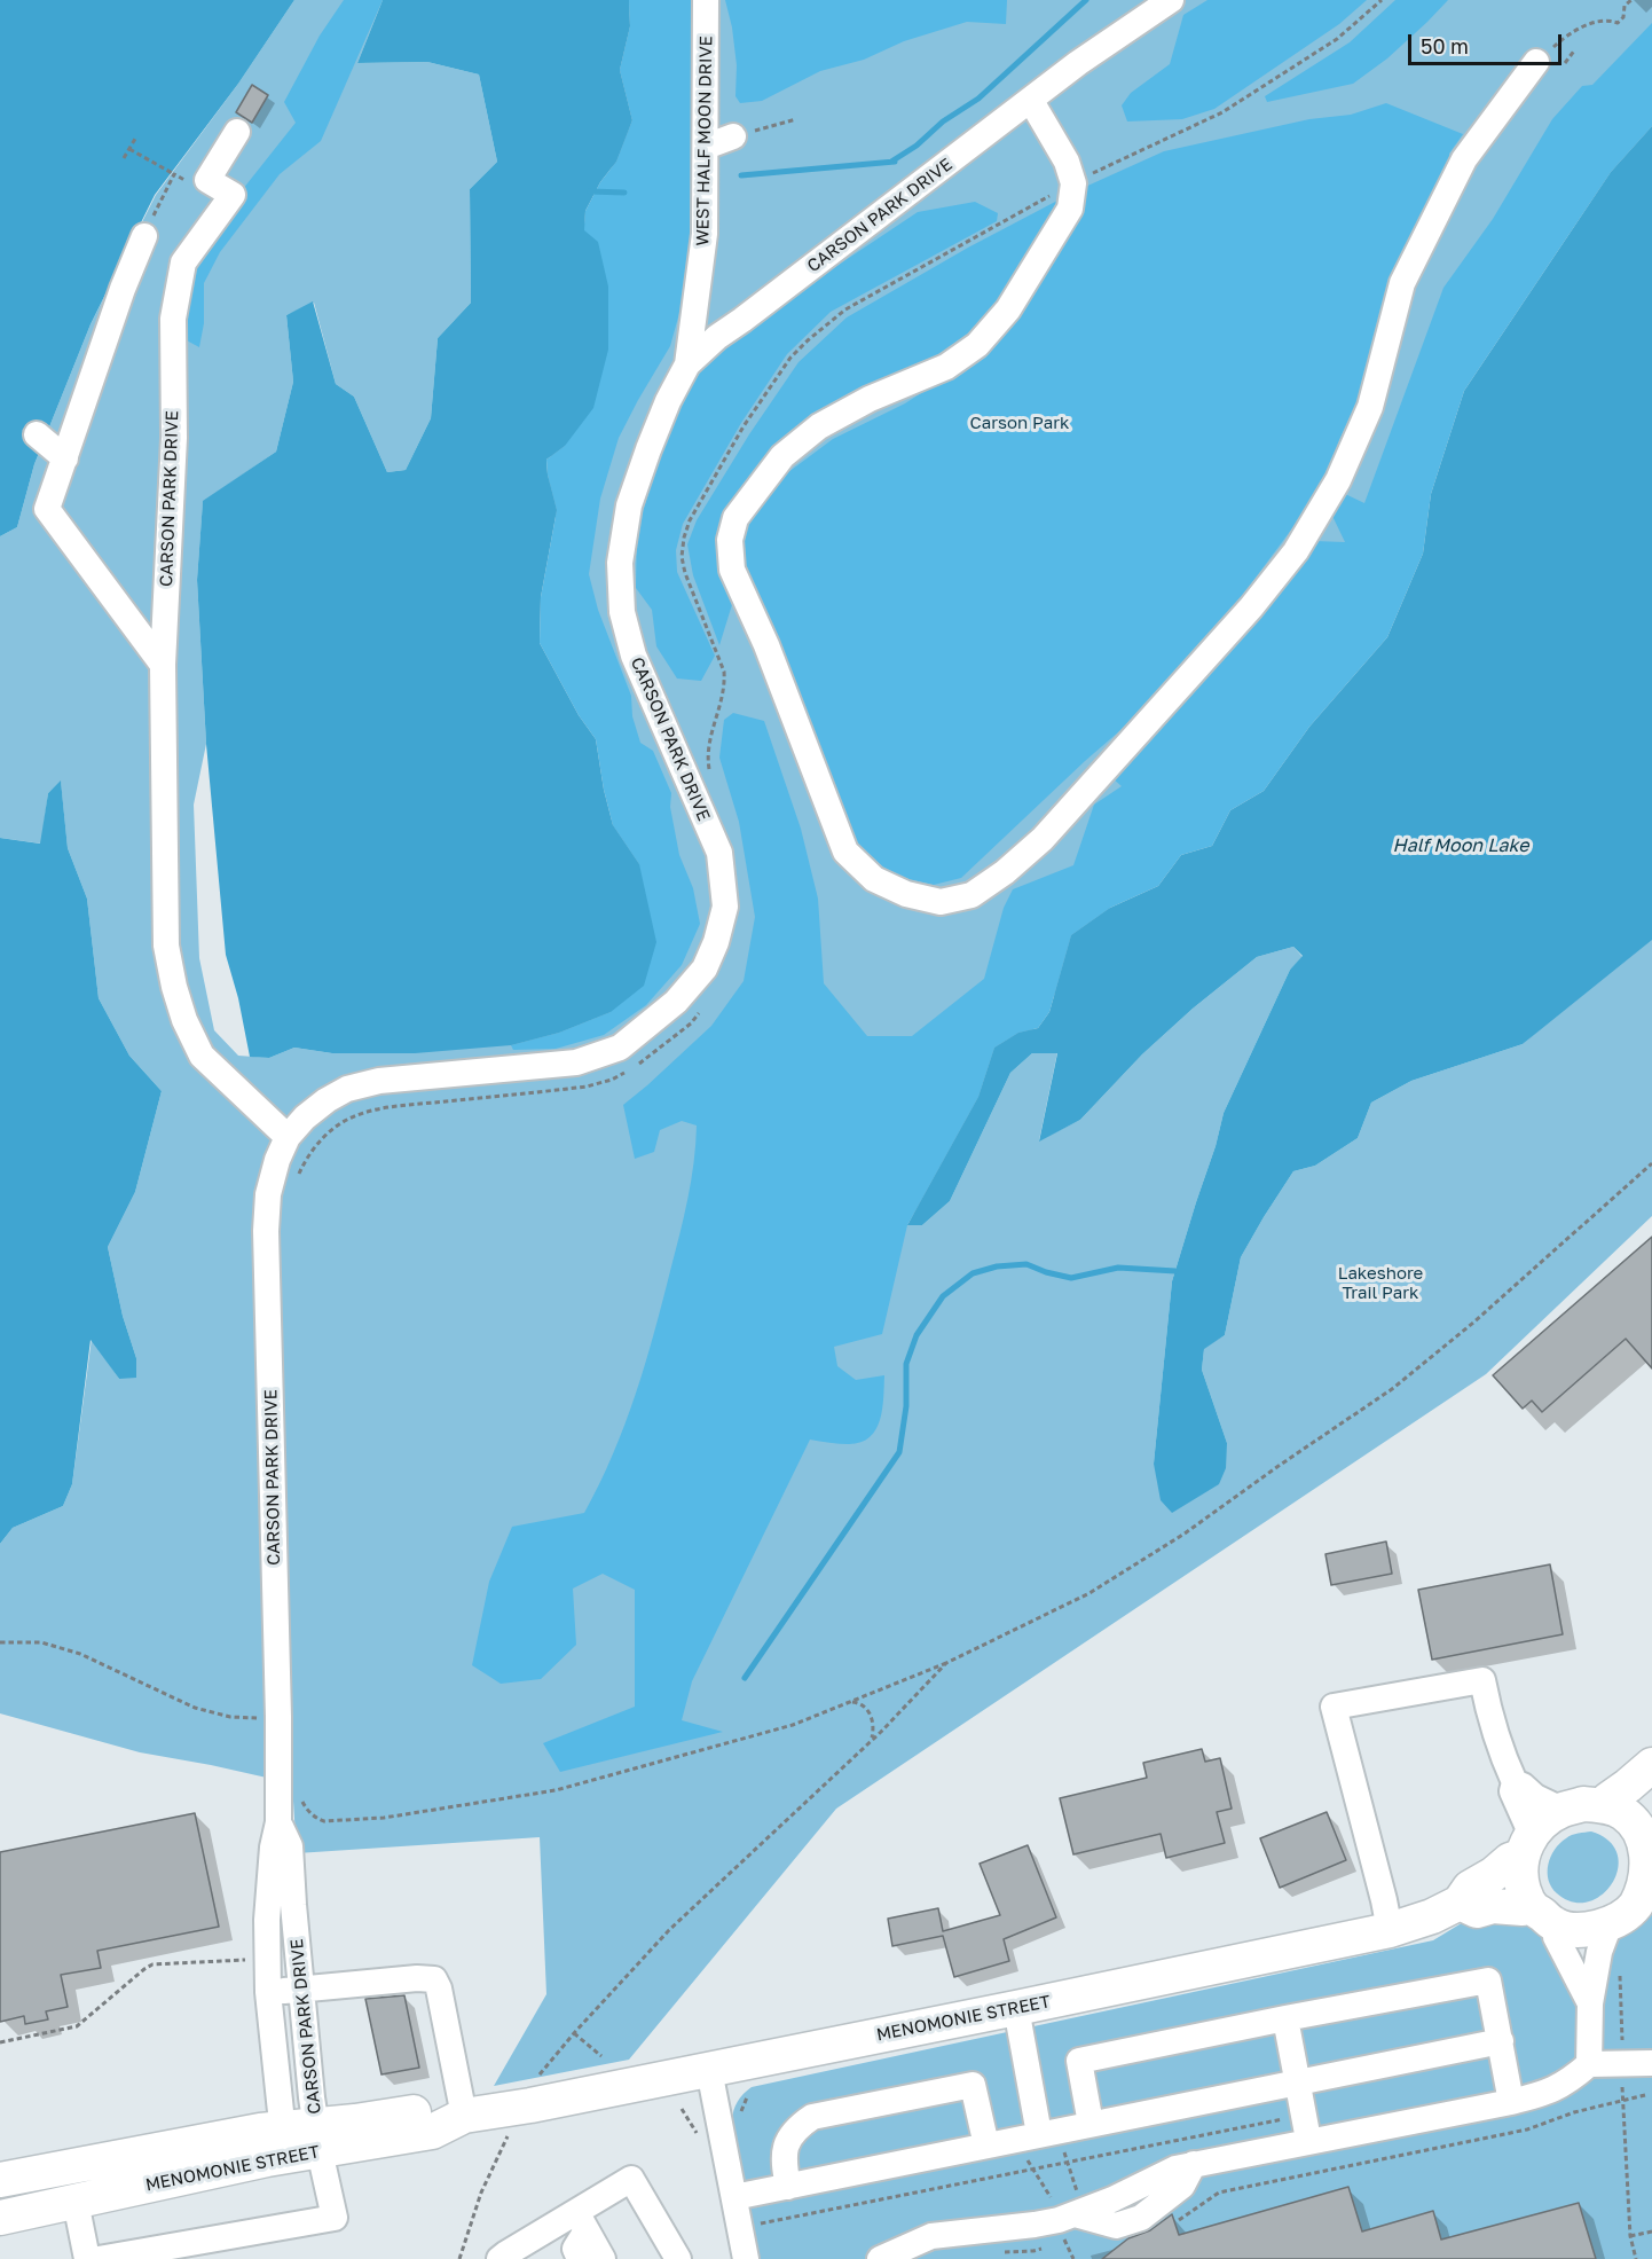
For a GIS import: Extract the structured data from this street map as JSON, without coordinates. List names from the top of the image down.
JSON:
{
  "streets": {
    "main road": ["MENOMONIE STREET"],
    "street": ["WEST HALF MOON DRIVE", "CARSON PARK DRIVE"]
  },
  "crossings": [
    ["WEST HALF MOON DRIVE", "CARSON PARK DRIVE"],
    ["CARSON PARK DRIVE", "MENOMONIE STREET"]
  ],
  "water": ["Half Moon Lake"],
  "parks": ["Carson Park", "Lakeshore Trail Park"],
  "scale_bar": "50 m"
}
